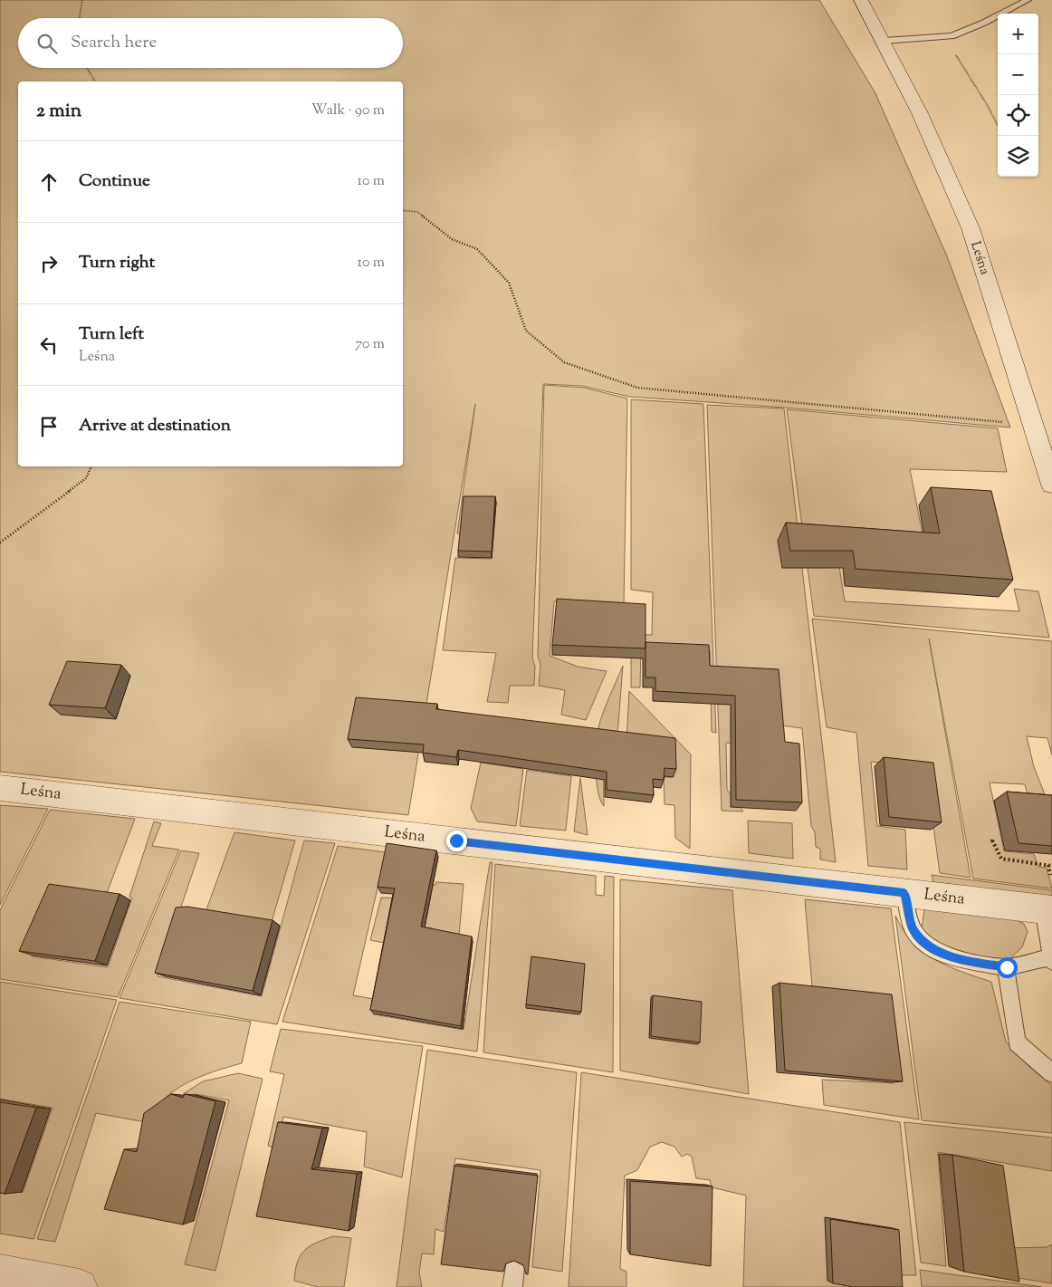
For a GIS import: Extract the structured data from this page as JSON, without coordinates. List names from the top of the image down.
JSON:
{
  "streets": {
    "street": ["Leśna"]
  },
  "page": {
    "map_buttons": ["+", "−"],
    "search": "Search here",
    "heading": ["2 min", "Walk · 90 m"],
    "list": [
      ["Continue", "10 m"],
      ["Turn right", "10 m"],
      ["Turn left", "Leśna", "70 m"],
      "Arrive at destination"
    ]
  }
}
